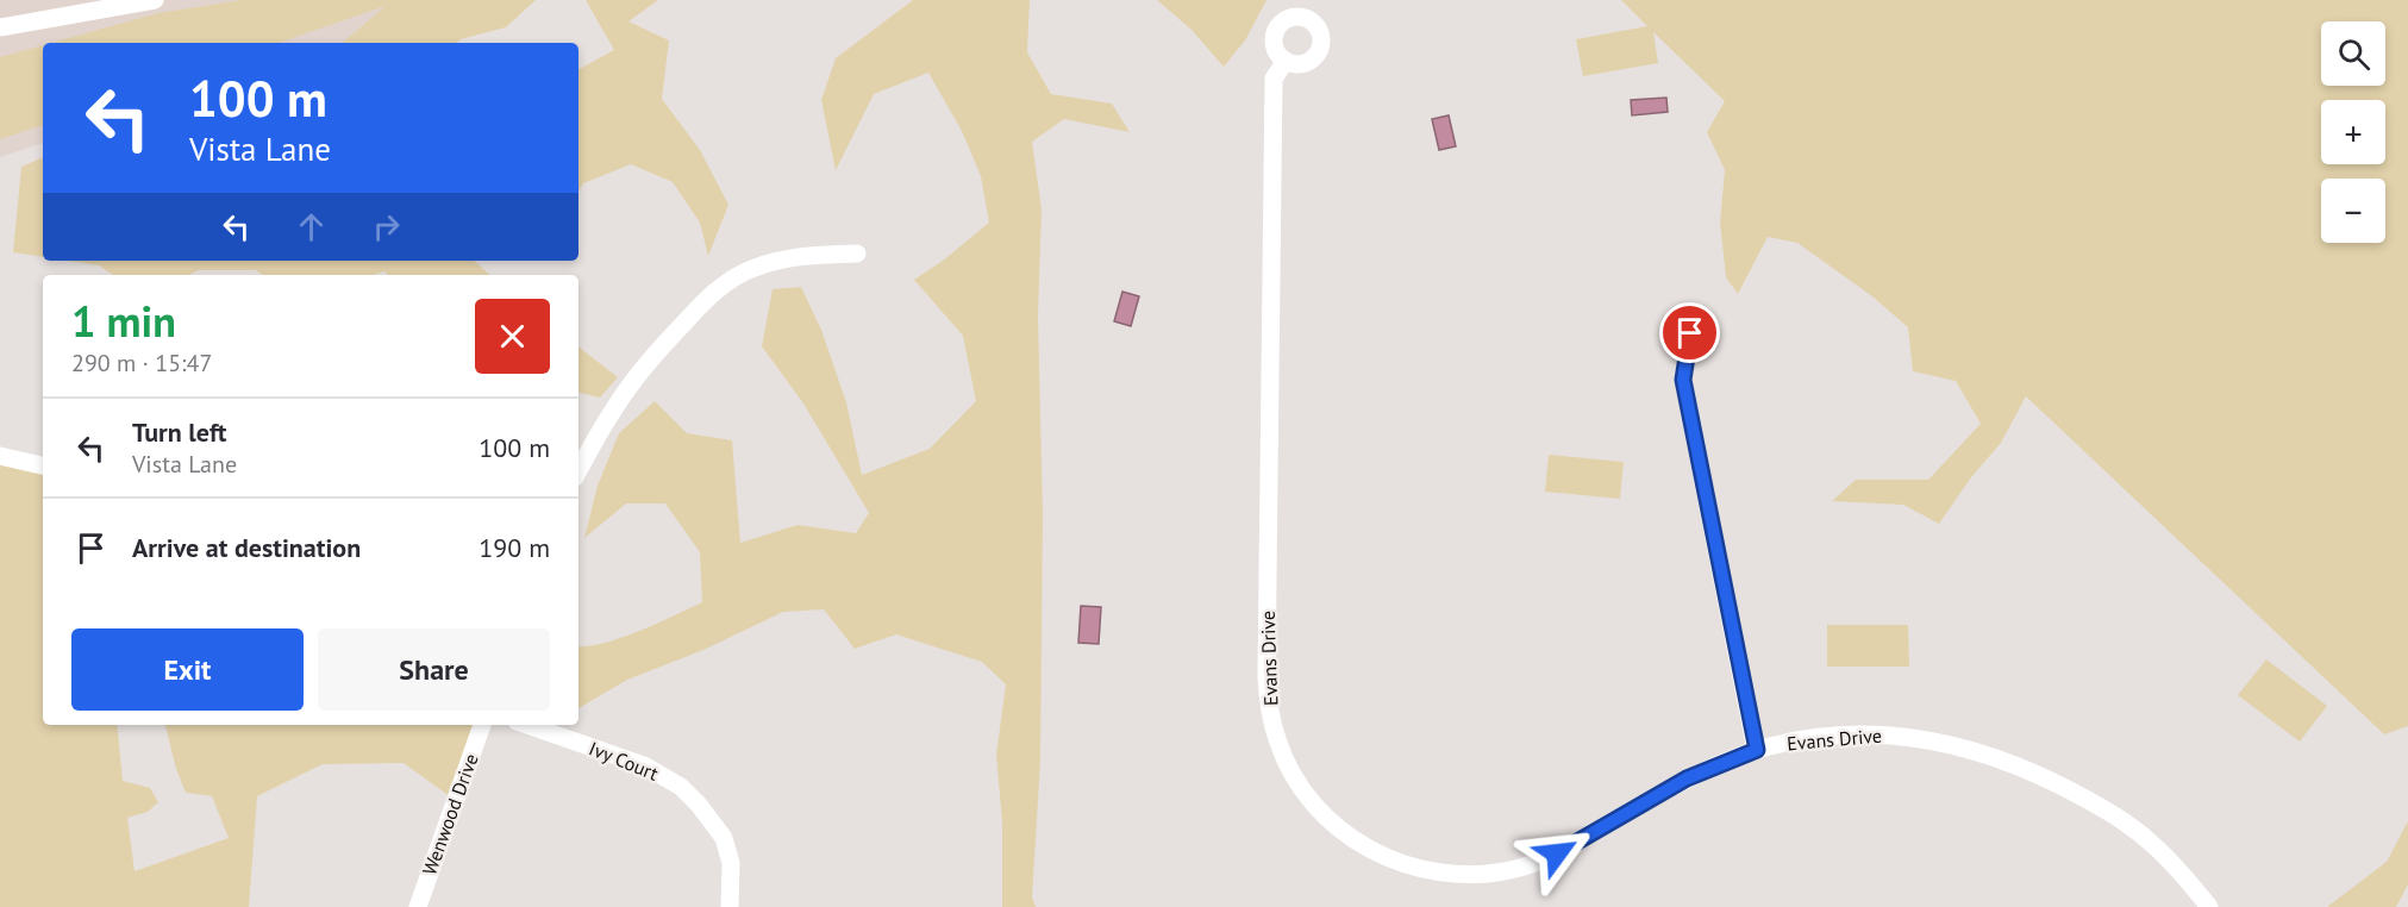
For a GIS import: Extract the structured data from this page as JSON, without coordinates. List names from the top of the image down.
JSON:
{
  "streets": {
    "street": ["Evans Drive", "Ivy Court", "Wenwood Drive"]
  },
  "page": {
    "map_buttons": ["+", "−"],
    "turn": ["100 m", "Vista Lane"],
    "heading": ["1 min", "290 m · 15:47"],
    "list": [
      {
        "name": "Turn left",
        "note": "Vista Lane",
        "value": "100 m"
      },
      {
        "name": "Arrive at destination",
        "value": "190 m"
      }
    ],
    "buttons": ["Exit", "Share"]
  }
}
